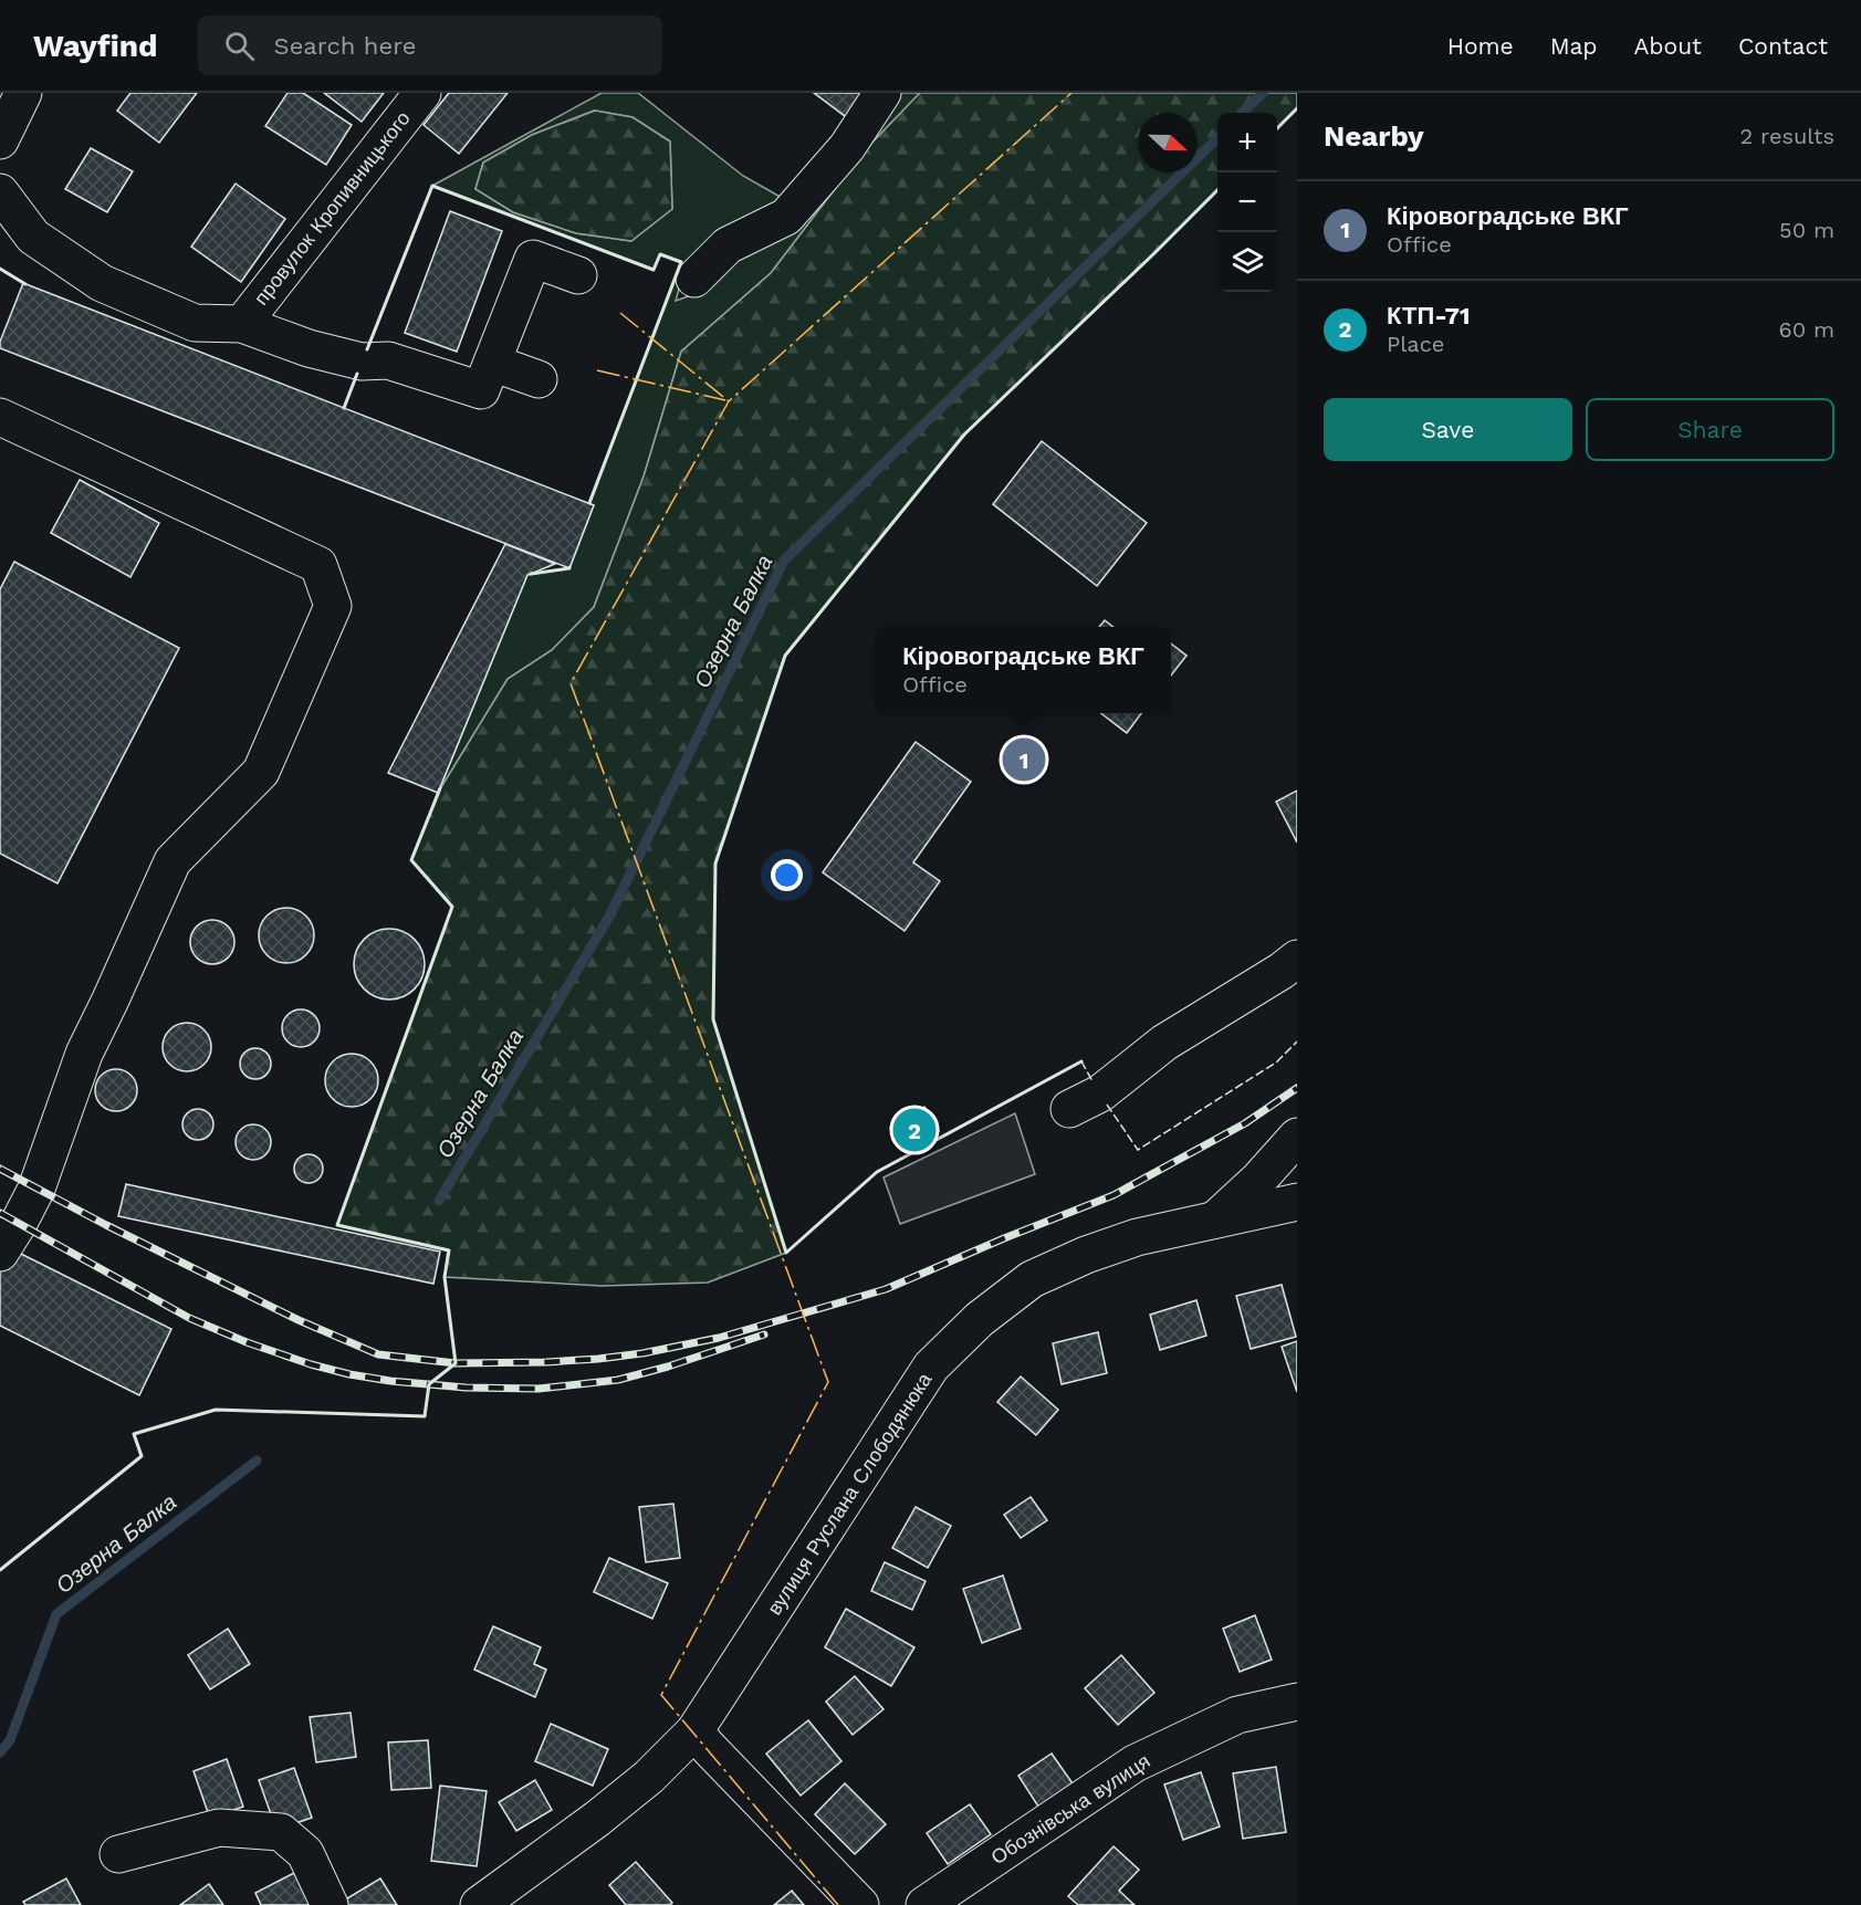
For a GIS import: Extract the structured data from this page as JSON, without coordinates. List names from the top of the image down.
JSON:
{
  "streets": {
    "street": ["провулок Кропивницького", "вулиця Руслана Слободянюка", "Обознівська вулиця"]
  },
  "water": ["Озерна Балка"],
  "north": "right",
  "page": {
    "header": "Wayfind",
    "search": "Search here",
    "nav": [
      "Home",
      "Map",
      "About",
      "Contact"
    ],
    "heading": ["Nearby", "2 results"],
    "map_buttons": ["+", "−"],
    "list": [
      {
        "mark": "1",
        "name": "Кіровоградське ВКГ",
        "note": "Office",
        "value": "50 m"
      },
      {
        "mark": "2",
        "name": "КТП-71",
        "note": "Place",
        "value": "60 m"
      }
    ],
    "buttons": ["Save", "Share"],
    "popup": ["Кіровоградське ВКГ", "Office"],
    "pins": ["1", "2"]
  }
}
